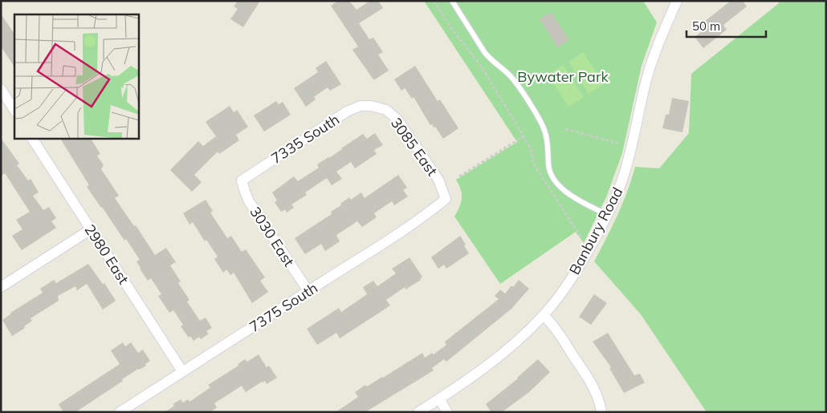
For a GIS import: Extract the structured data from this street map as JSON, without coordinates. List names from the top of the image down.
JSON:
{
  "streets": {
    "street": [
      "7335 South",
      "3085 East",
      "Banbury Road",
      "3030 East",
      "2980 East",
      "7375 South"
    ]
  },
  "crossings": [
    ["7335 South", "3085 East"],
    ["7335 South", "3030 East"],
    ["3085 East", "7375 South"],
    ["3030 East", "7375 South"],
    ["2980 East", "7375 South"]
  ],
  "parks": ["Bywater Park"],
  "scale_bar": "50 m"
}
